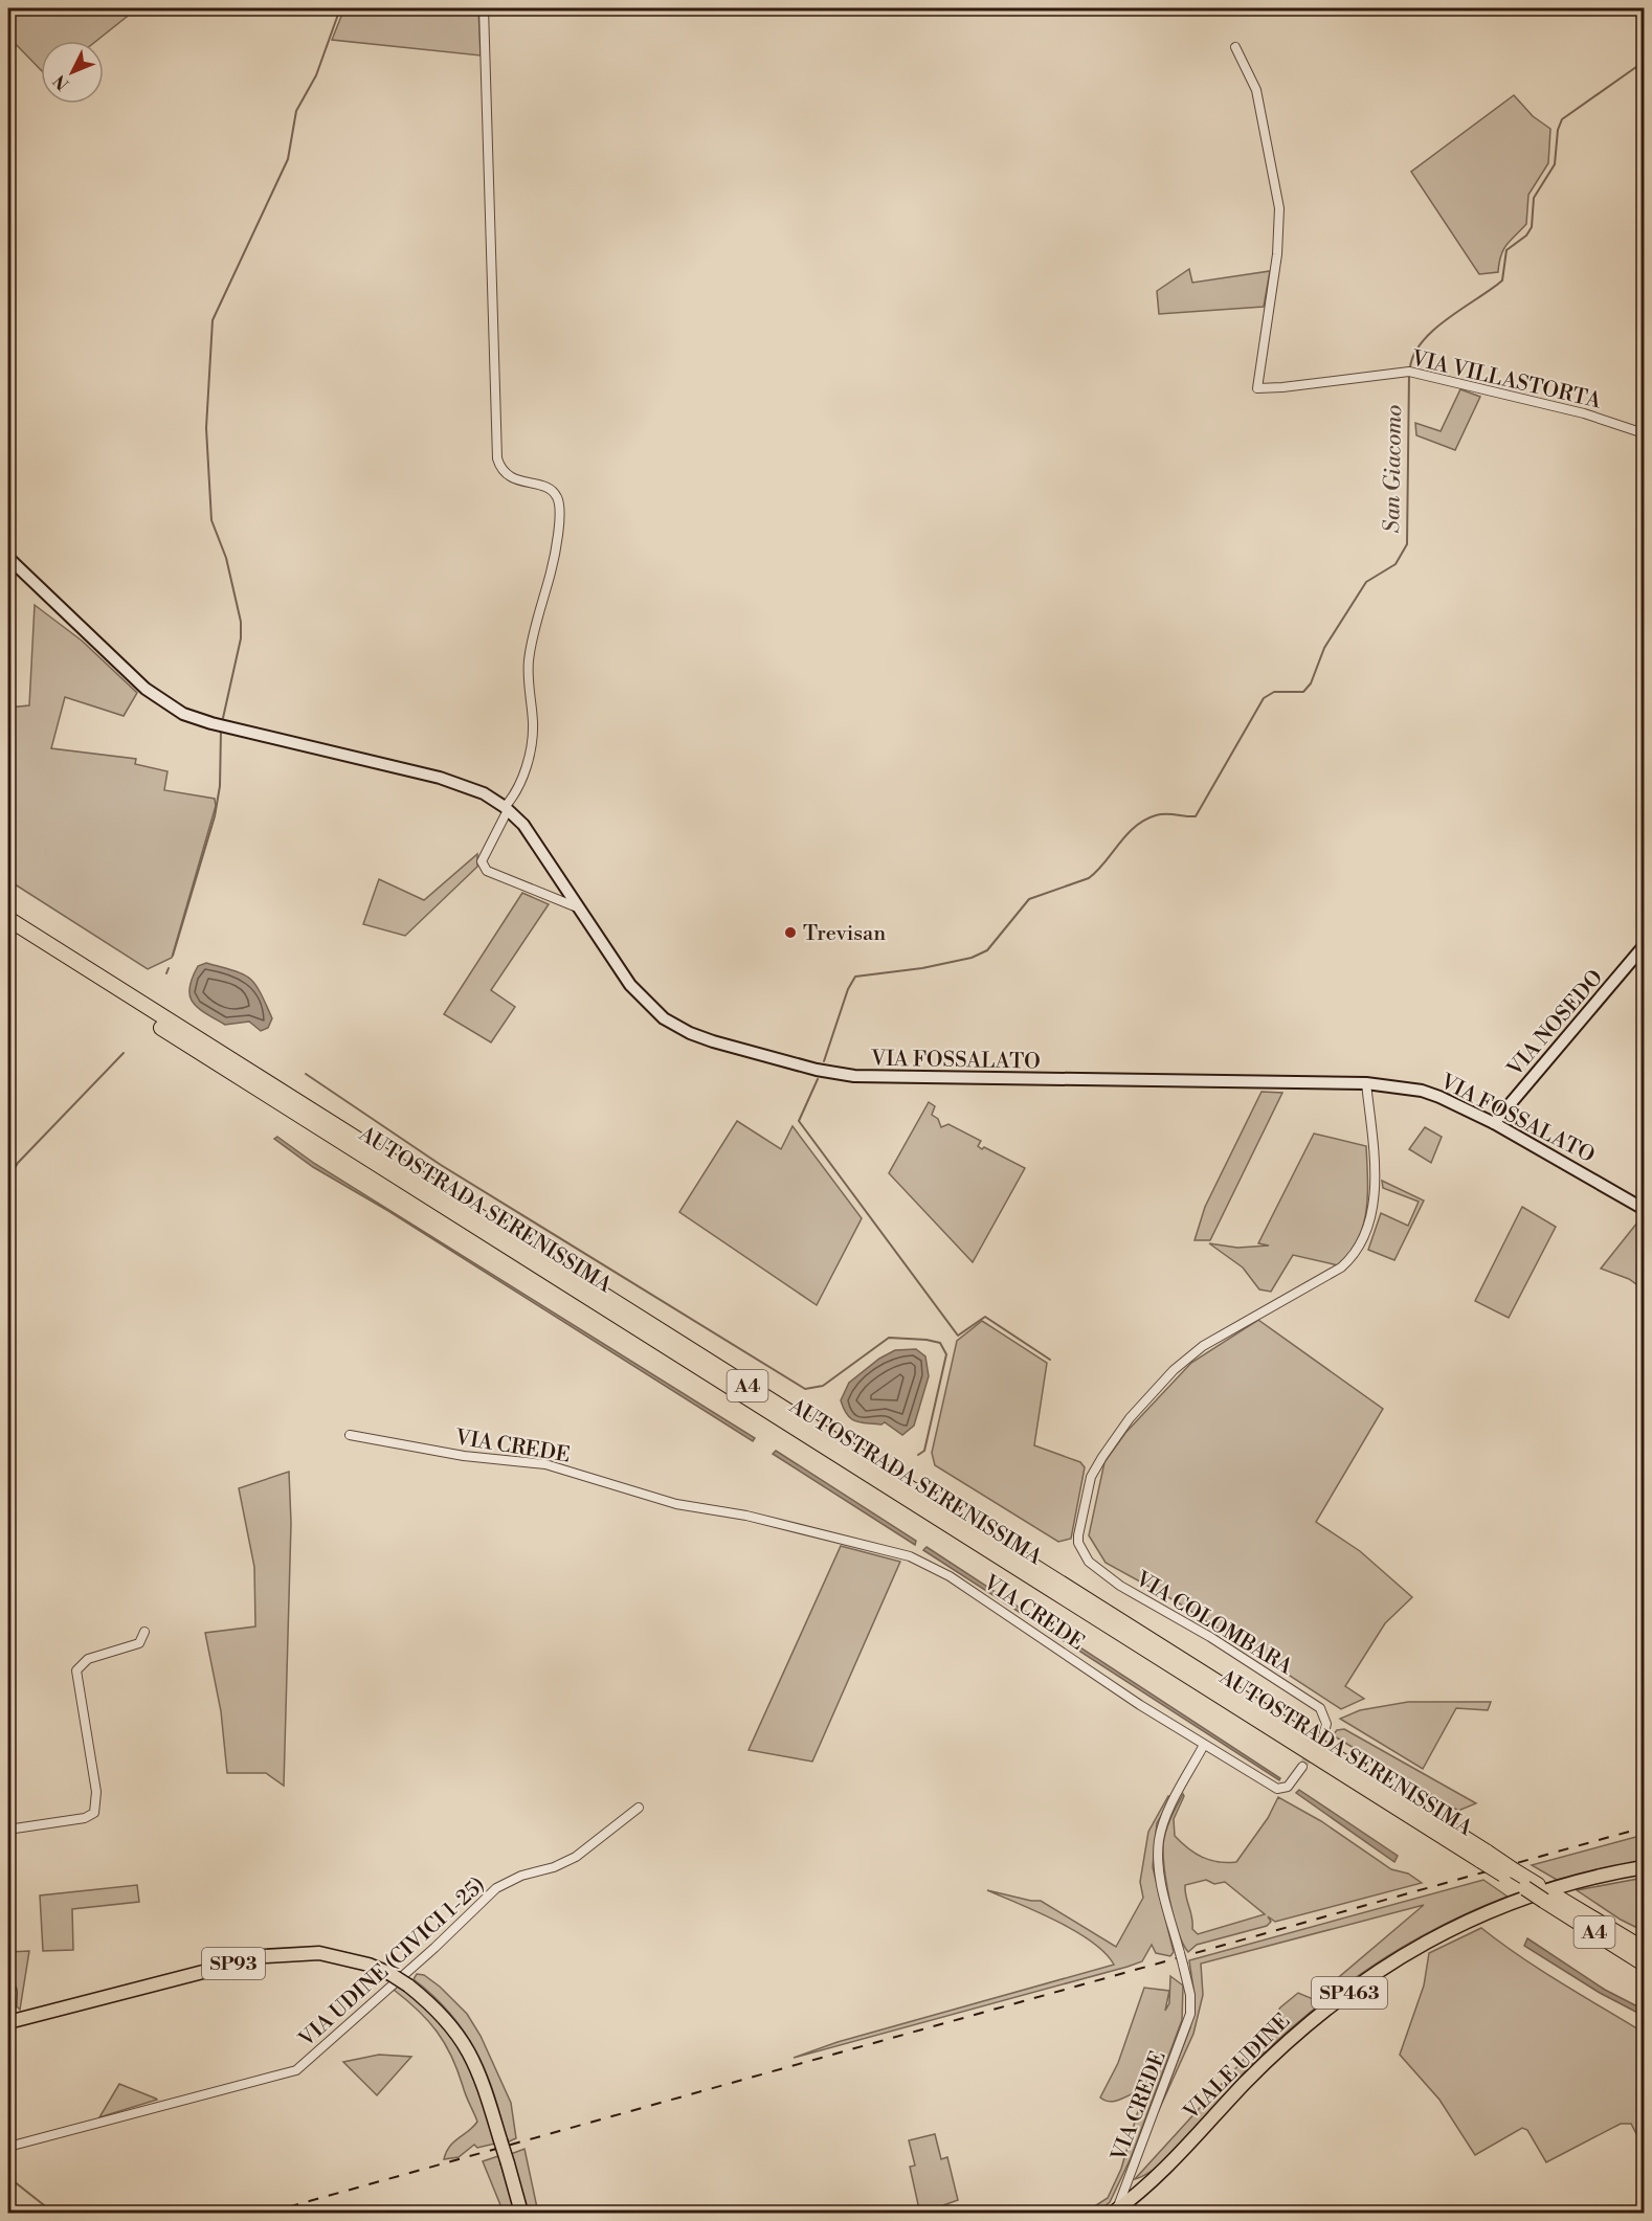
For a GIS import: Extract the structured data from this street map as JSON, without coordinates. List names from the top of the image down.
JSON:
{
  "streets": {
    "highway": ["AUTOSTRADA SERENISSIMA", "A4"],
    "main road": ["SP93", "SP463", "VIALE UDINE"],
    "street": [
      "VIA VILLASTORTA",
      "VIA NOSEDO",
      "VIA FOSSALATO",
      "VIA CREDE",
      "VIA COLOMBARA",
      "VIA UDINE (CIVICI 1-25)"
    ]
  },
  "crossings": [
    ["VIA NOSEDO", "VIA FOSSALATO"],
    ["VIA FOSSALATO", "VIA COLOMBARA"],
    ["VIA CREDE", "VIALE UDINE"]
  ],
  "water": ["San Giacomo"],
  "places": ["Trevisan"],
  "north": "bottom left"
}
